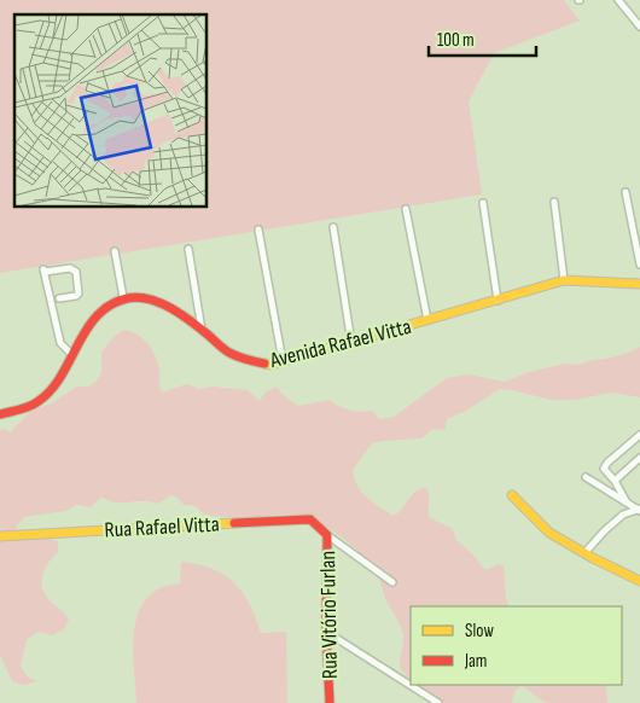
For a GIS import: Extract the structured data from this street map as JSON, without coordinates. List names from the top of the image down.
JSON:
{
  "streets": {
    "main road": ["Avenida Rafael Vitta", "Rua Rafael Vitta", "Rua Vitório Furlan"]
  },
  "crossings": [
    ["Rua Rafael Vitta", "Rua Vitório Furlan"]
  ],
  "legend": ["Slow", "Jam"],
  "scale_bar": "100 m"
}
